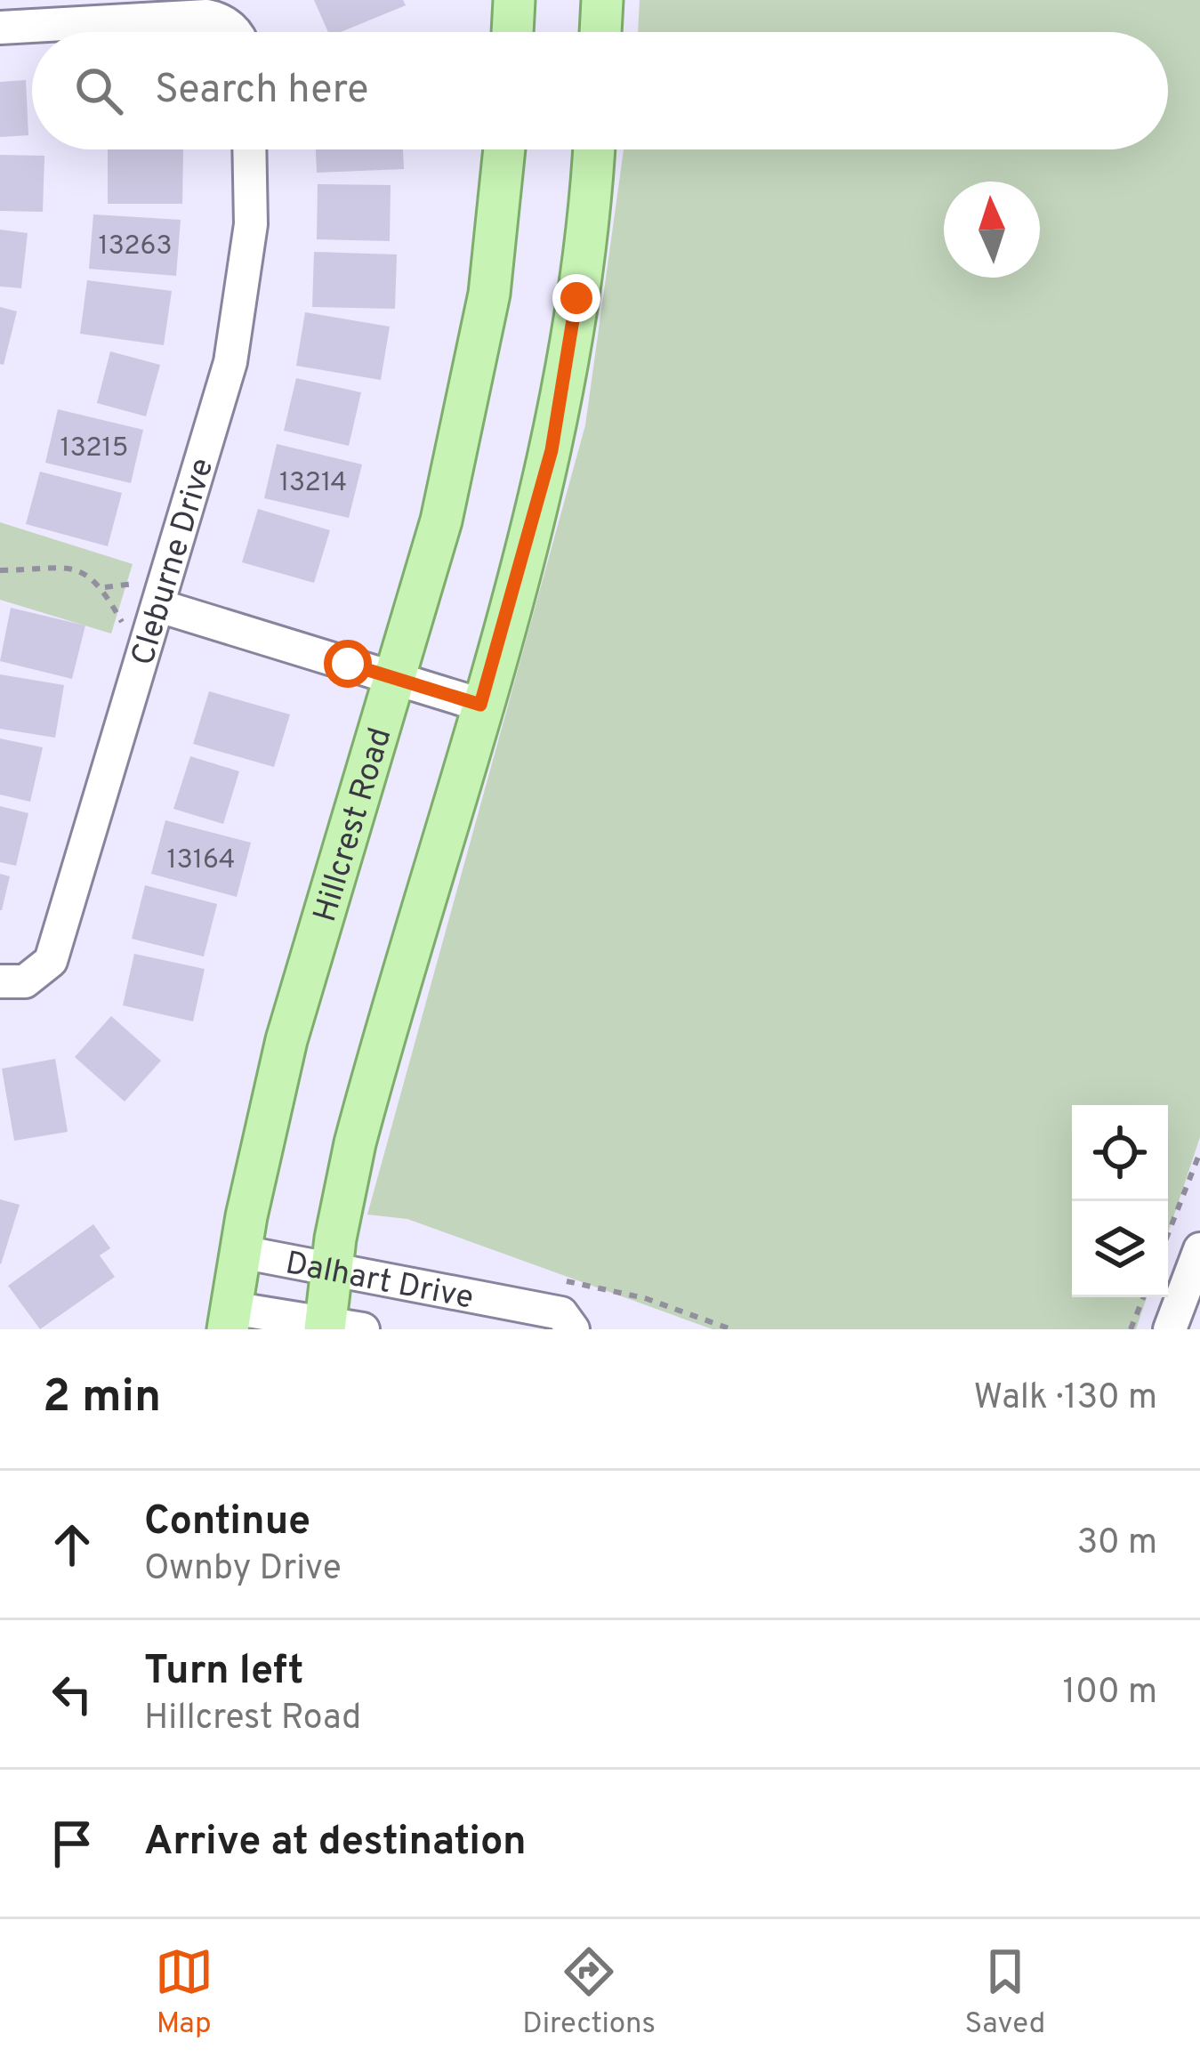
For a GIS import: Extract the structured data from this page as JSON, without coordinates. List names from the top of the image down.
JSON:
{
  "streets": {
    "main road": ["Hillcrest Road"],
    "street": ["Cleburne Drive", "Dalhart Drive"]
  },
  "crossings": [
    ["Hillcrest Road", "Dalhart Drive"]
  ],
  "house_numbers": [
    "13263",
    "13215",
    "13214",
    "13164"
  ],
  "north": "top",
  "page": {
    "search": "Search here",
    "heading": ["2 min", "Walk · 130 m"],
    "list": [
      ["Continue", "Ownby Drive", "30 m"],
      ["Turn left", "Hillcrest Road", "100 m"],
      "Arrive at destination"
    ],
    "nav": ["Map", "Directions", "Saved"]
  }
}
